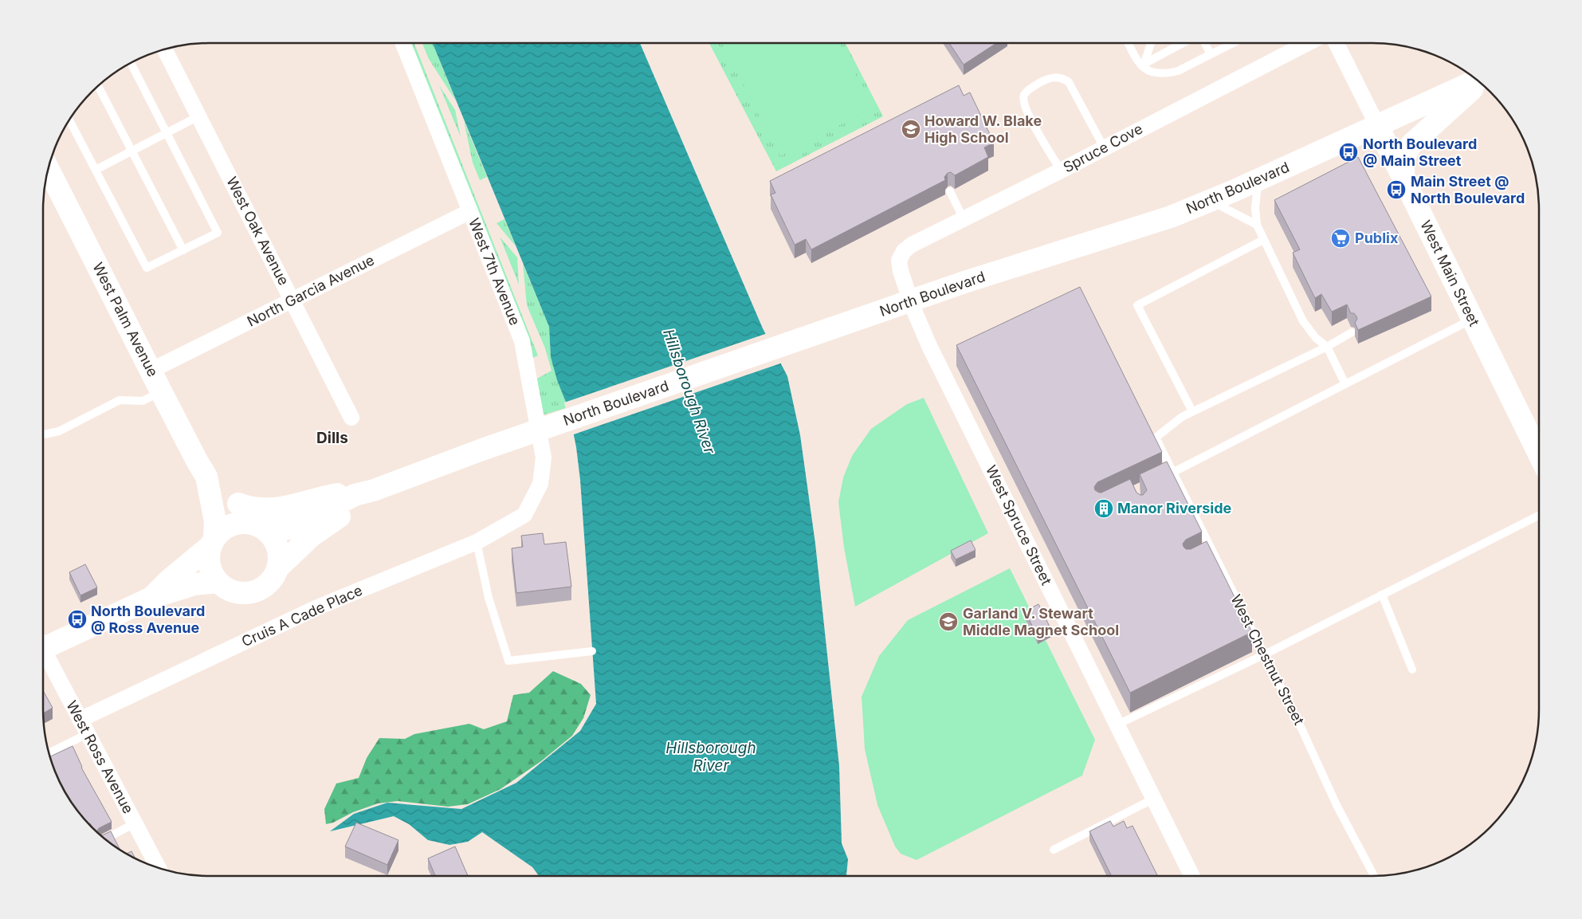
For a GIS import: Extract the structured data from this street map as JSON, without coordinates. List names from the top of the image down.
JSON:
{
  "streets": {
    "street": [
      "Spruce Cove",
      "North Boulevard",
      "West Oak Avenue",
      "West 7th Avenue",
      "West Main Street",
      "North Garcia Avenue",
      "West Palm Avenue",
      "West Spruce Street",
      "Cruis A Cade Place",
      "West Ross Avenue"
    ],
    "lane": ["West Chestnut Street"]
  },
  "crossings": [
    ["Spruce Cove", "West Spruce Street"],
    ["North Boulevard", "West Main Street"],
    ["North Boulevard", "West Palm Avenue"],
    ["West Oak Avenue", "North Garcia Avenue"],
    ["West 7th Avenue", "North Garcia Avenue"],
    ["West 7th Avenue", "Cruis A Cade Place"],
    ["North Garcia Avenue", "West Palm Avenue"],
    ["Cruis A Cade Place", "West Ross Avenue"]
  ],
  "districts": ["Dills"],
  "water": ["Hillsborough River"],
  "places": {
    "school or university": ["Howard W. Blake High School", "Garland V. Stewart Middle Magnet School"],
    "bus stop": ["North Boulevard @ Main Street", "Main Street @ North Boulevard", "North Boulevard @ Ross Avenue"],
    "supermarket": ["Publix"],
    "building": ["Manor Riverside"]
  }
}
